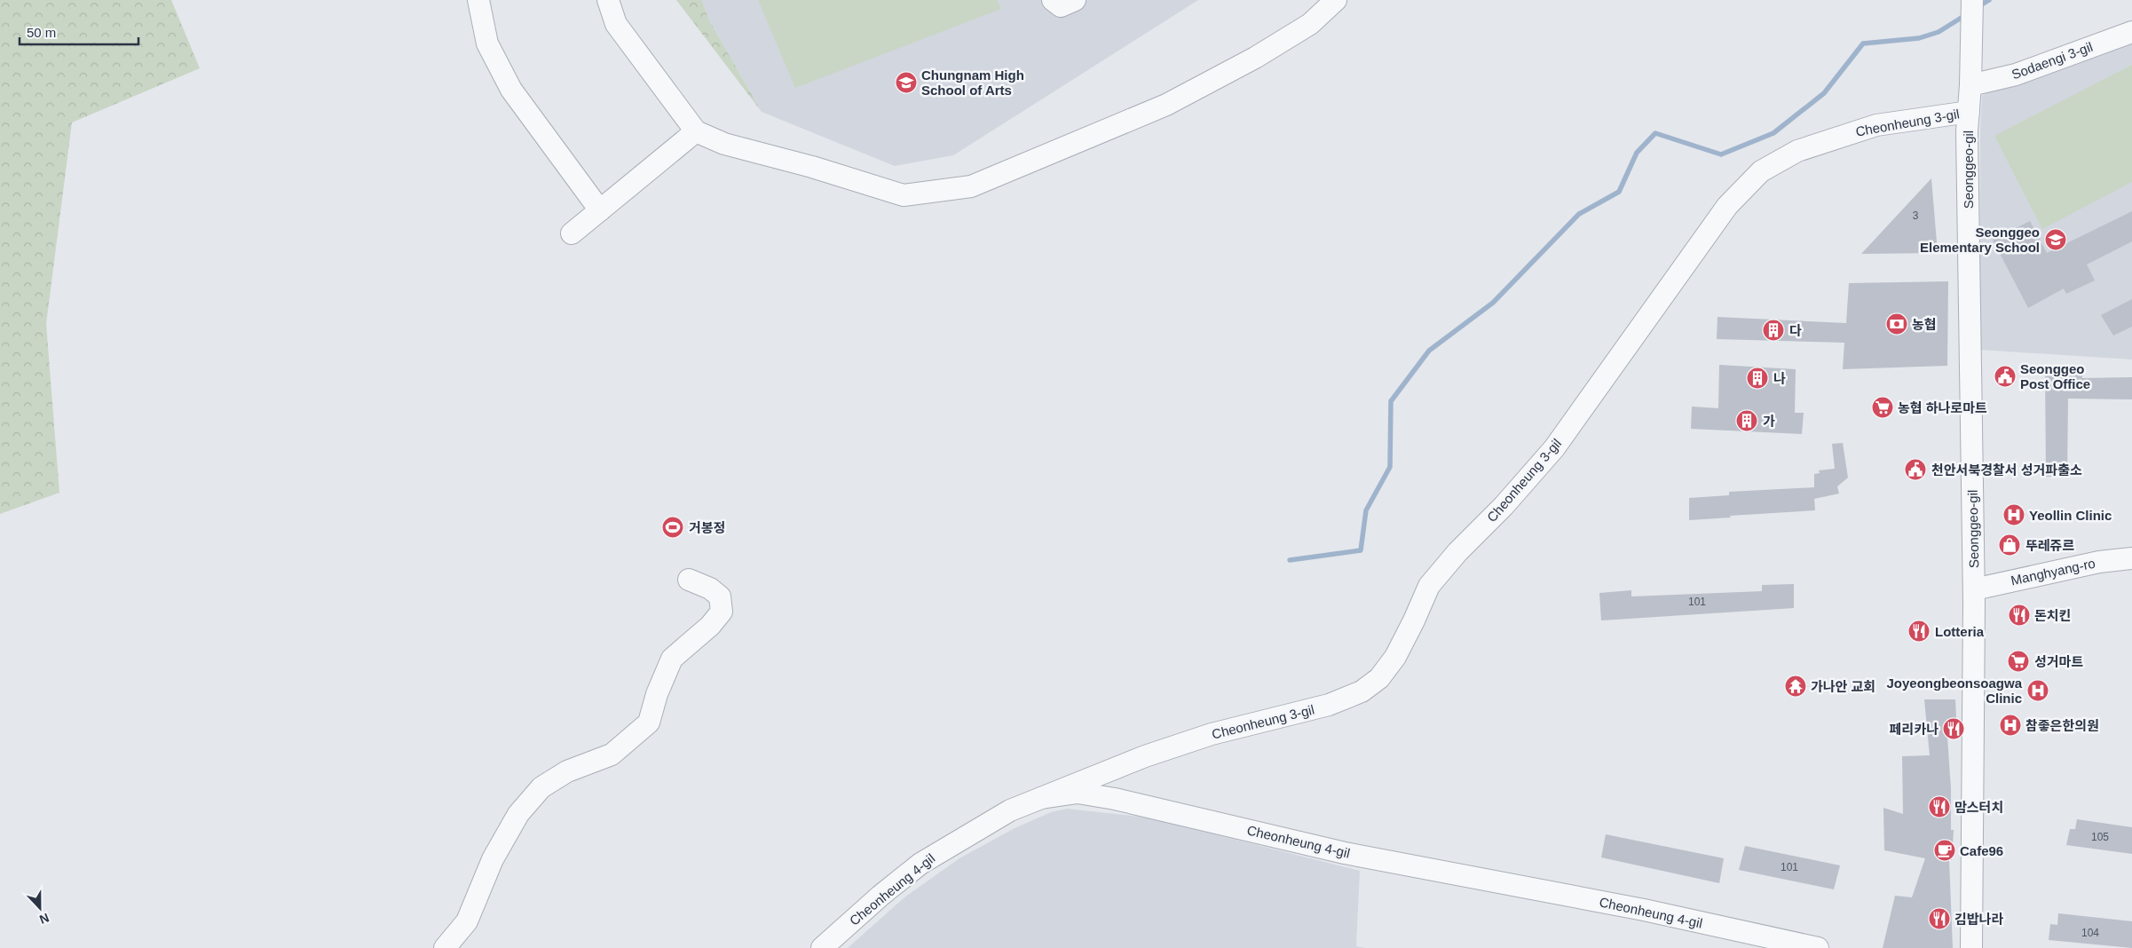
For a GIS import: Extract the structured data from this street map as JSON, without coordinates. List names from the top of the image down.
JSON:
{
  "streets": {
    "street": [
      "Sodaengi 3-gil",
      "Cheonheung 3-gil",
      "Seonggeo-gil",
      "Manghyang-ro",
      "Cheonheung 4-gil"
    ]
  },
  "crossings": [
    ["Sodaengi 3-gil", "Seonggeo-gil"],
    ["Cheonheung 3-gil", "Seonggeo-gil"],
    ["Cheonheung 3-gil", "Cheonheung 4-gil"],
    ["Seonggeo-gil", "Manghyang-ro"]
  ],
  "places": {
    "school or university": ["Chungnam High School of Arts", "Seonggeo Elementary School"],
    "bank": ["농협"],
    "building": ["다", "나", "가"],
    "public building": ["Seonggeo Post Office", "천안서북경찰서 성거파출소"],
    "supermarket": ["농협 하나로마트", "성거마트"],
    "hospital": ["Yeollin Clinic", "Joyeongbeonsoagwa Clinic", "참좋은한의원"],
    "sports": ["거봉정"],
    "shop": ["뚜레쥬르"],
    "restaurant": [
      "돈치킨",
      "Lotteria",
      "페리카나",
      "맘스터치",
      "김밥나라"
    ],
    "temple": ["가나안 교회"],
    "cafe": ["Cafe96"]
  },
  "house_numbers": [
    "3",
    "101",
    "105",
    "101",
    "104"
  ],
  "scale_bar": "50 m",
  "north": "bottom"
}
